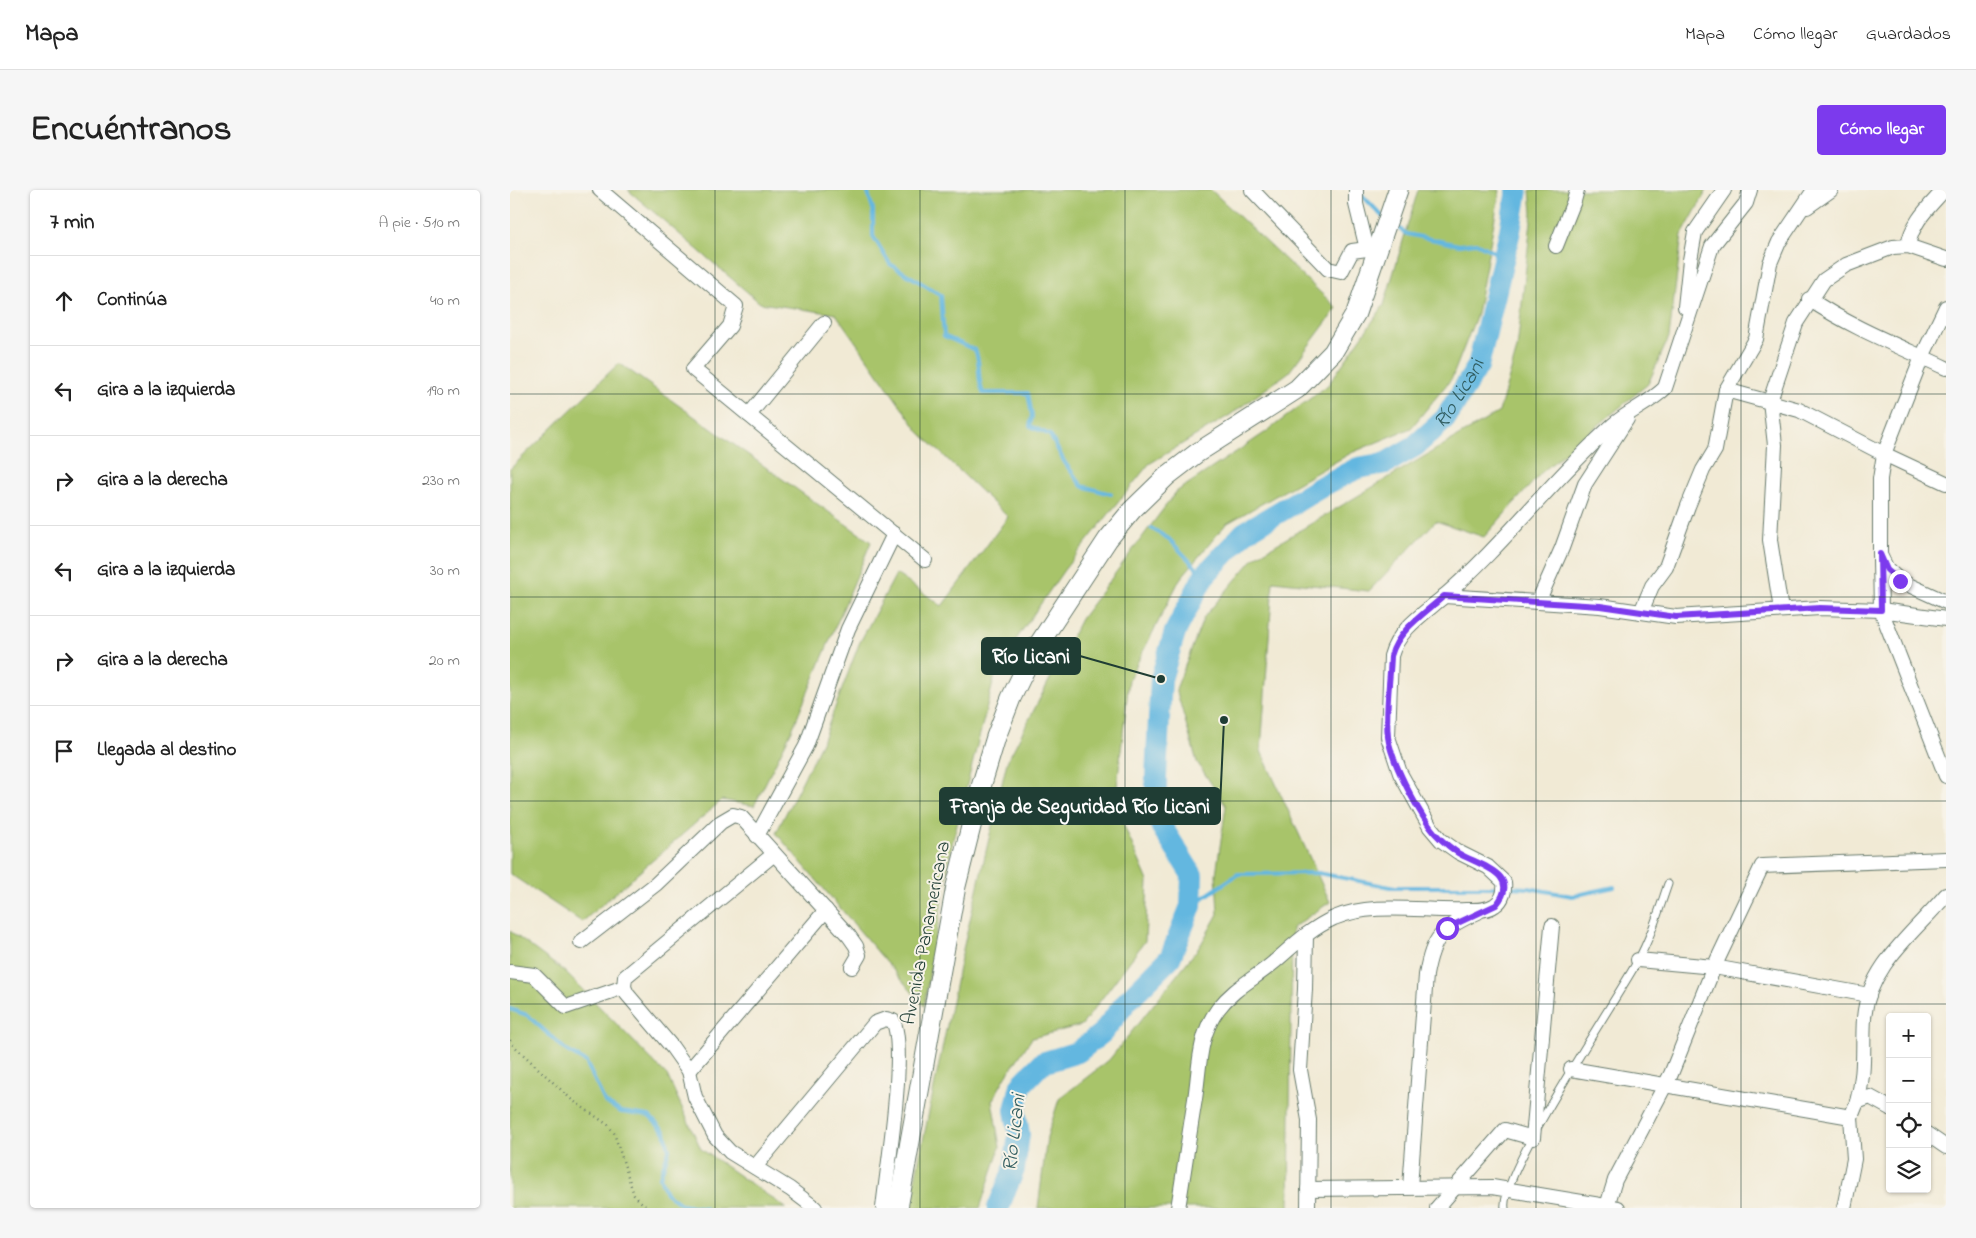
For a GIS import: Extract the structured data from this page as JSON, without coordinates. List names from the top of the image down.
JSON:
{
  "streets": {
    "main road": ["Avenida Panamericana"]
  },
  "water": ["Río Licani"],
  "places": ["Río Licani", "Franja de Seguridad Río Licani"],
  "page": {
    "header": "Mapa",
    "nav": ["Mapa", "Cómo llegar", "Guardados"],
    "title": "Encuéntranos",
    "buttons": "Cómo llegar",
    "heading": ["7 min", "A pie · 510 m"],
    "list": [
      ["Continúa", "40 m"],
      ["Gira a la izquierda", "190 m"],
      ["Gira a la derecha", "230 m"],
      ["Gira a la izquierda", "30 m"],
      ["Gira a la derecha", "20 m"],
      "Llegada al destino"
    ],
    "map_buttons": ["+", "−"]
  }
}
